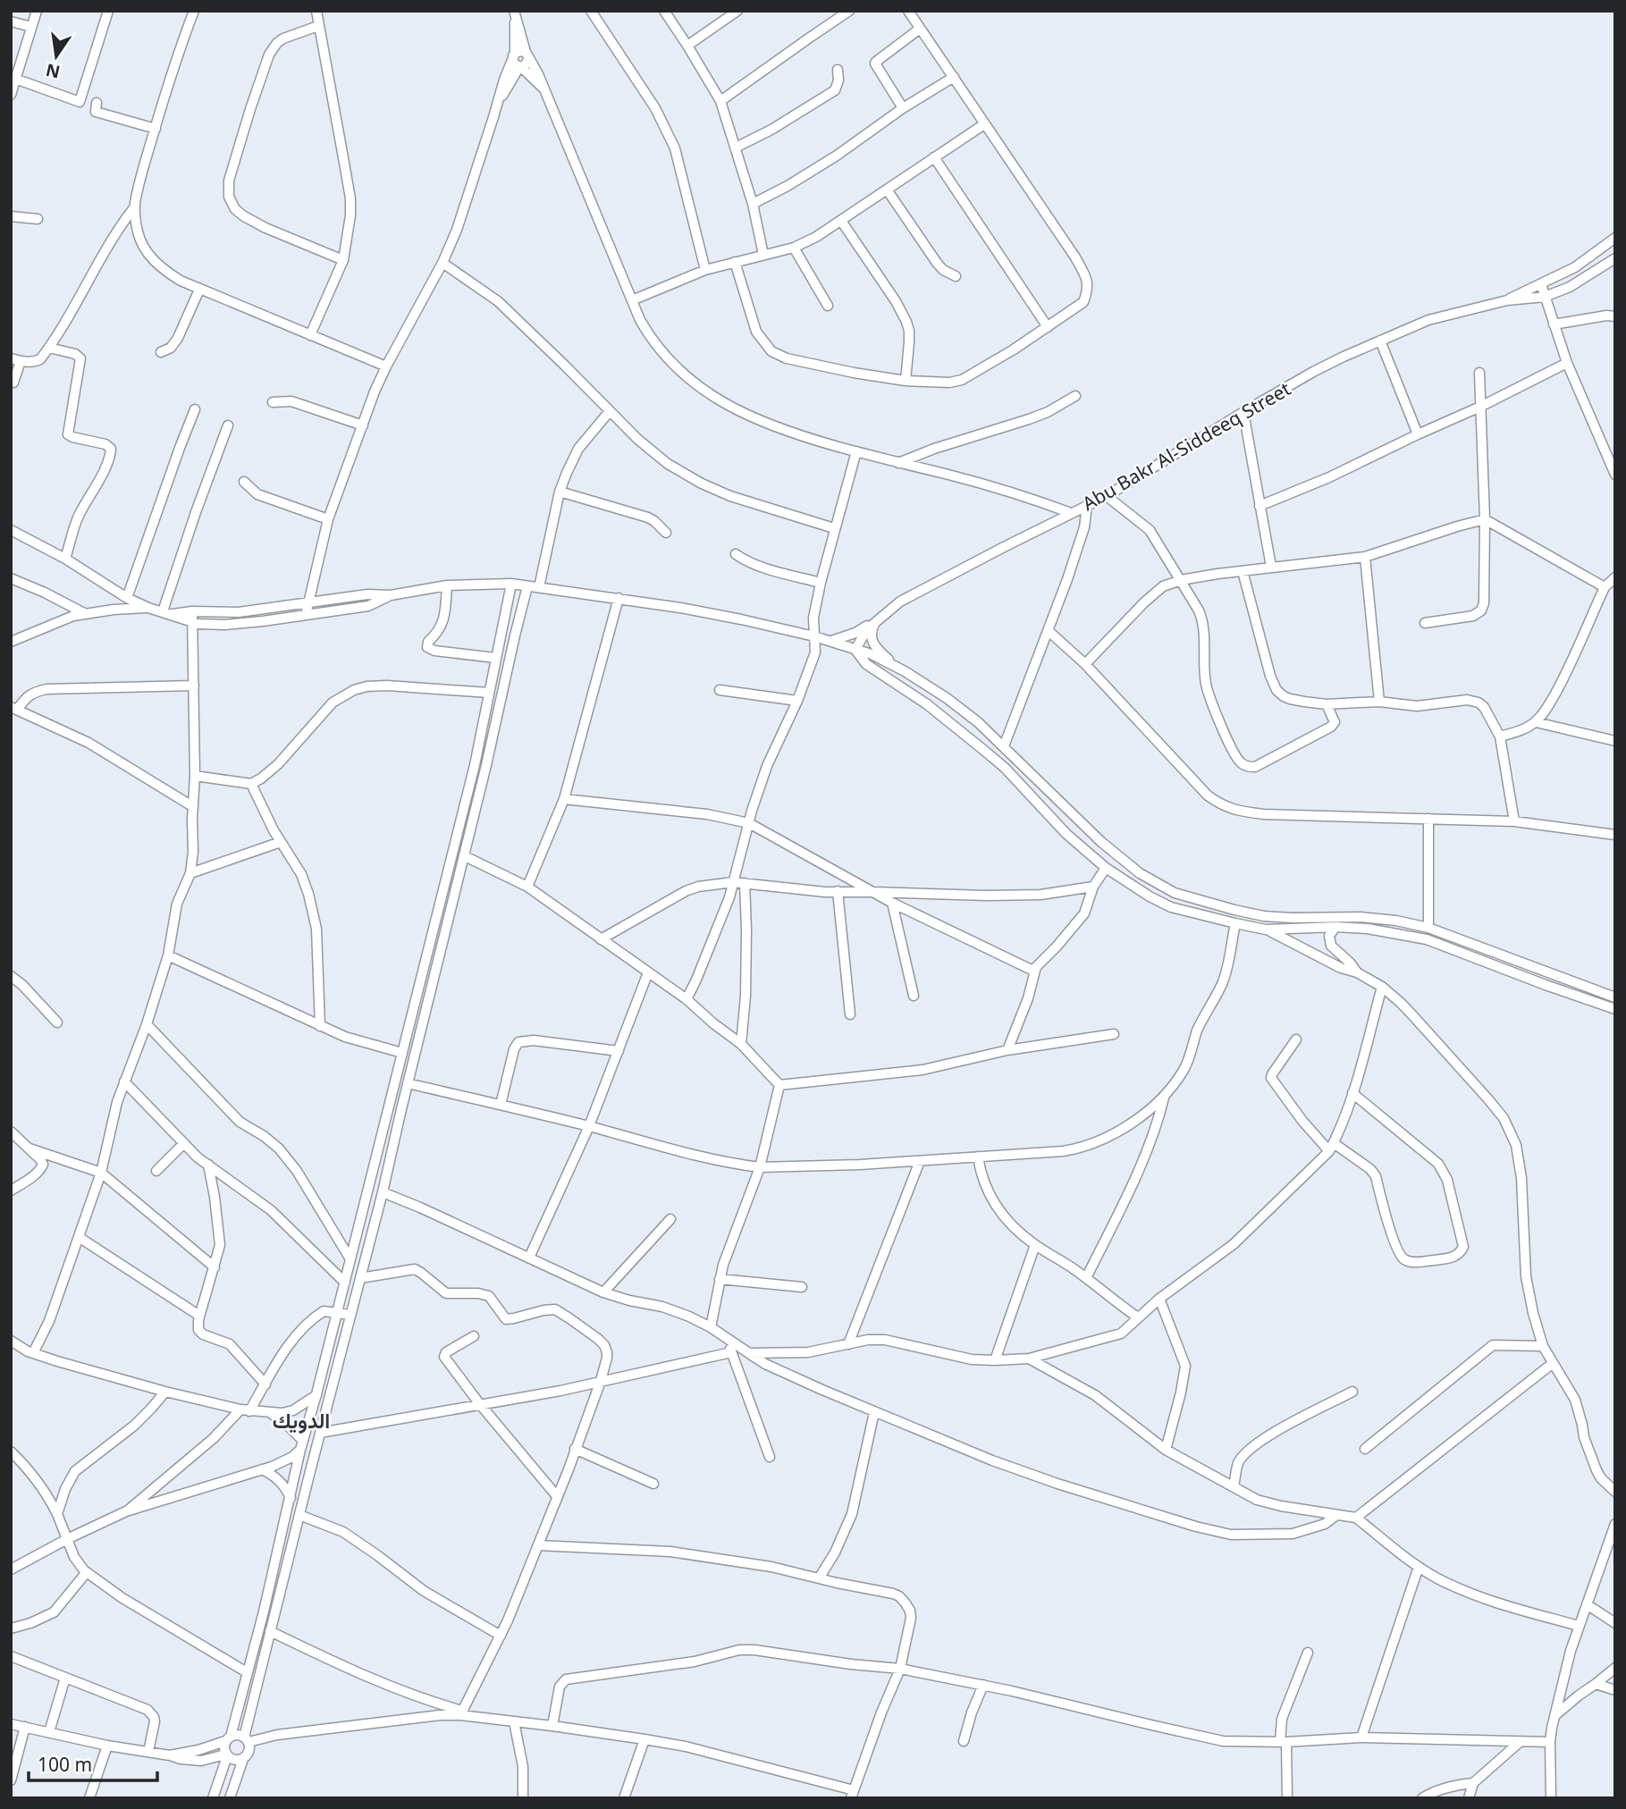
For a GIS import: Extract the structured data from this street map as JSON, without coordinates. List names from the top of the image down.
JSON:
{
  "streets": {
    "street": ["Abu Bakr Al-Siddeeq Street"]
  },
  "districts": ["الدويك"],
  "scale_bar": "100 m",
  "north": "bottom"
}
